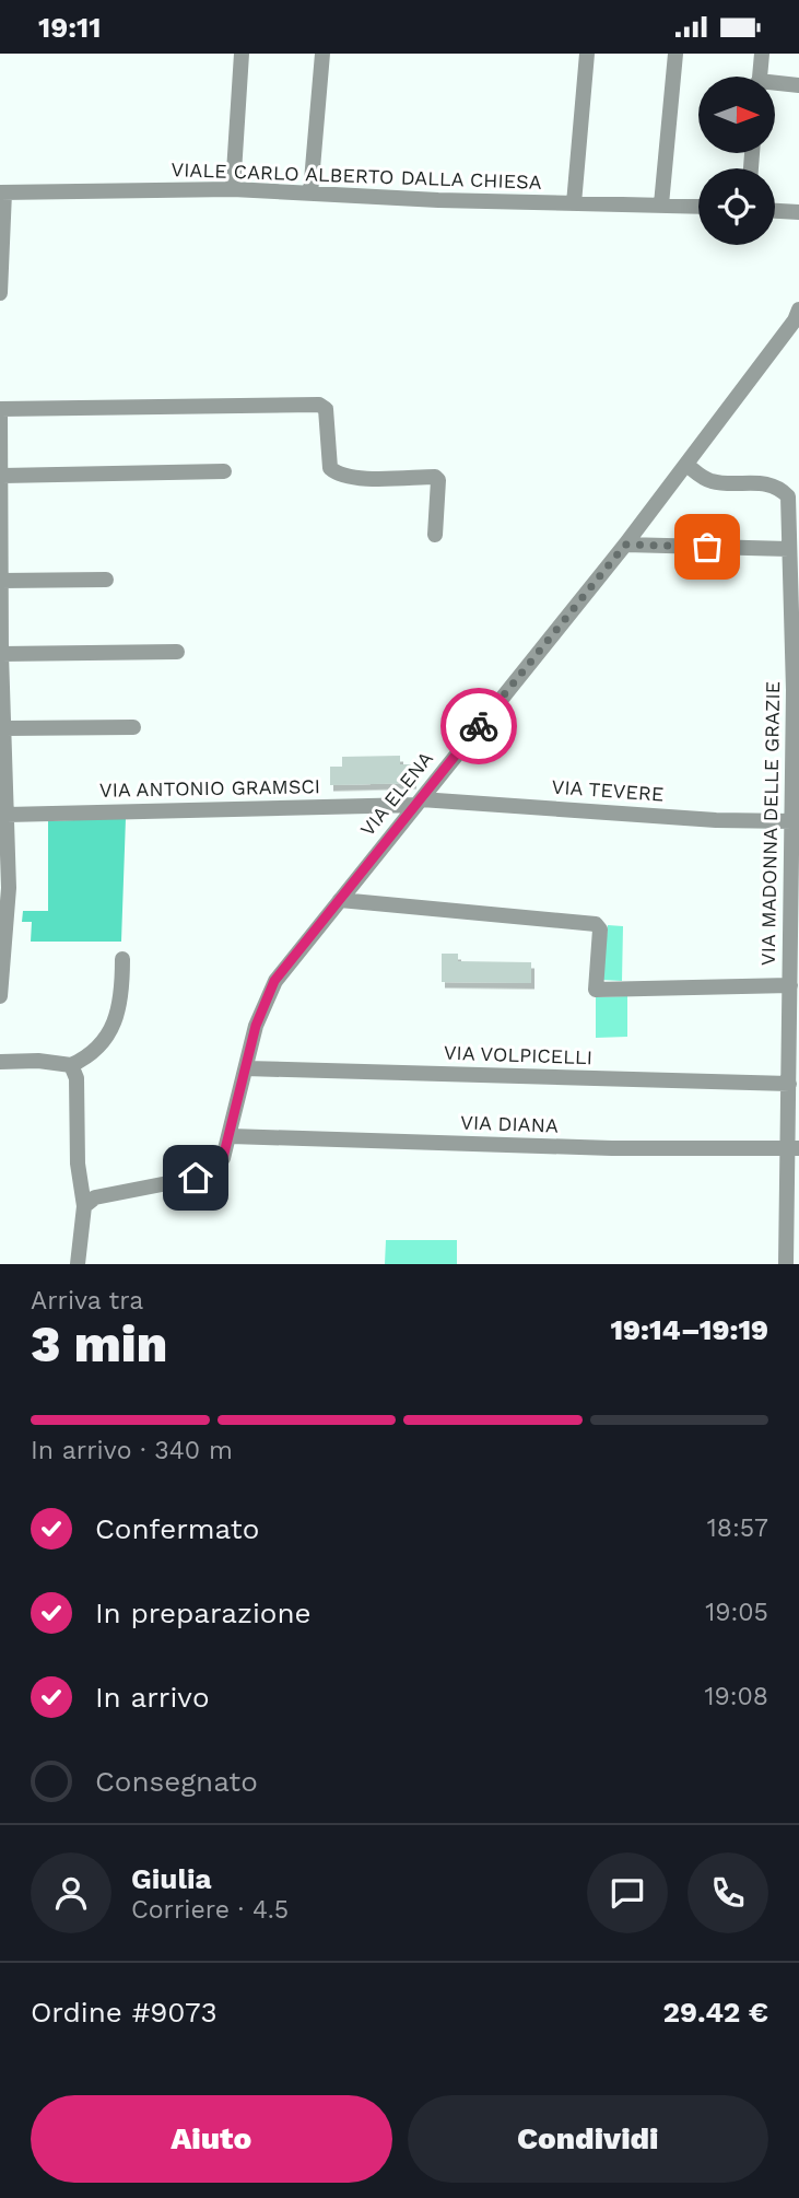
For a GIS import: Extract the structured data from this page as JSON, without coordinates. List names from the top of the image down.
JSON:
{
  "streets": {
    "street": [
      "VIALE CARLO ALBERTO DALLA CHIESA",
      "VIA ANTONIO GRAMSCI",
      "VIA TEVERE",
      "VIA ELENA",
      "VIA MADONNA DELLE GRAZIE",
      "VIA VOLPICELLI",
      "VIA DIANA"
    ]
  },
  "crossings": [
    ["VIA ANTONIO GRAMSCI", "VIA TEVERE"],
    ["VIA ANTONIO GRAMSCI", "VIA ELENA"],
    ["VIA TEVERE", "VIA ELENA"],
    ["VIA TEVERE", "VIA MADONNA DELLE GRAZIE"],
    ["VIA ELENA", "VIA MADONNA DELLE GRAZIE"],
    ["VIA ELENA", "VIA VOLPICELLI"],
    ["VIA ELENA", "VIA DIANA"],
    ["VIA MADONNA DELLE GRAZIE", "VIA VOLPICELLI"],
    ["VIA MADONNA DELLE GRAZIE", "VIA DIANA"]
  ],
  "north": "right",
  "page": {
    "status": "19:11",
    "heading": ["3 min", "Arriva tra", "19:14–19:19"],
    "panel": [
      "Giulia",
      "Corriere · 4.5",
      "Ordine #9073",
      "29.42 €"
    ],
    "bar": "In arrivo · 340 m",
    "list": [
      ["Confermato", "18:57"],
      ["In preparazione", "19:05"],
      ["In arrivo", "19:08"],
      "Consegnato"
    ],
    "buttons": ["Aiuto", "Condividi"]
  }
}
